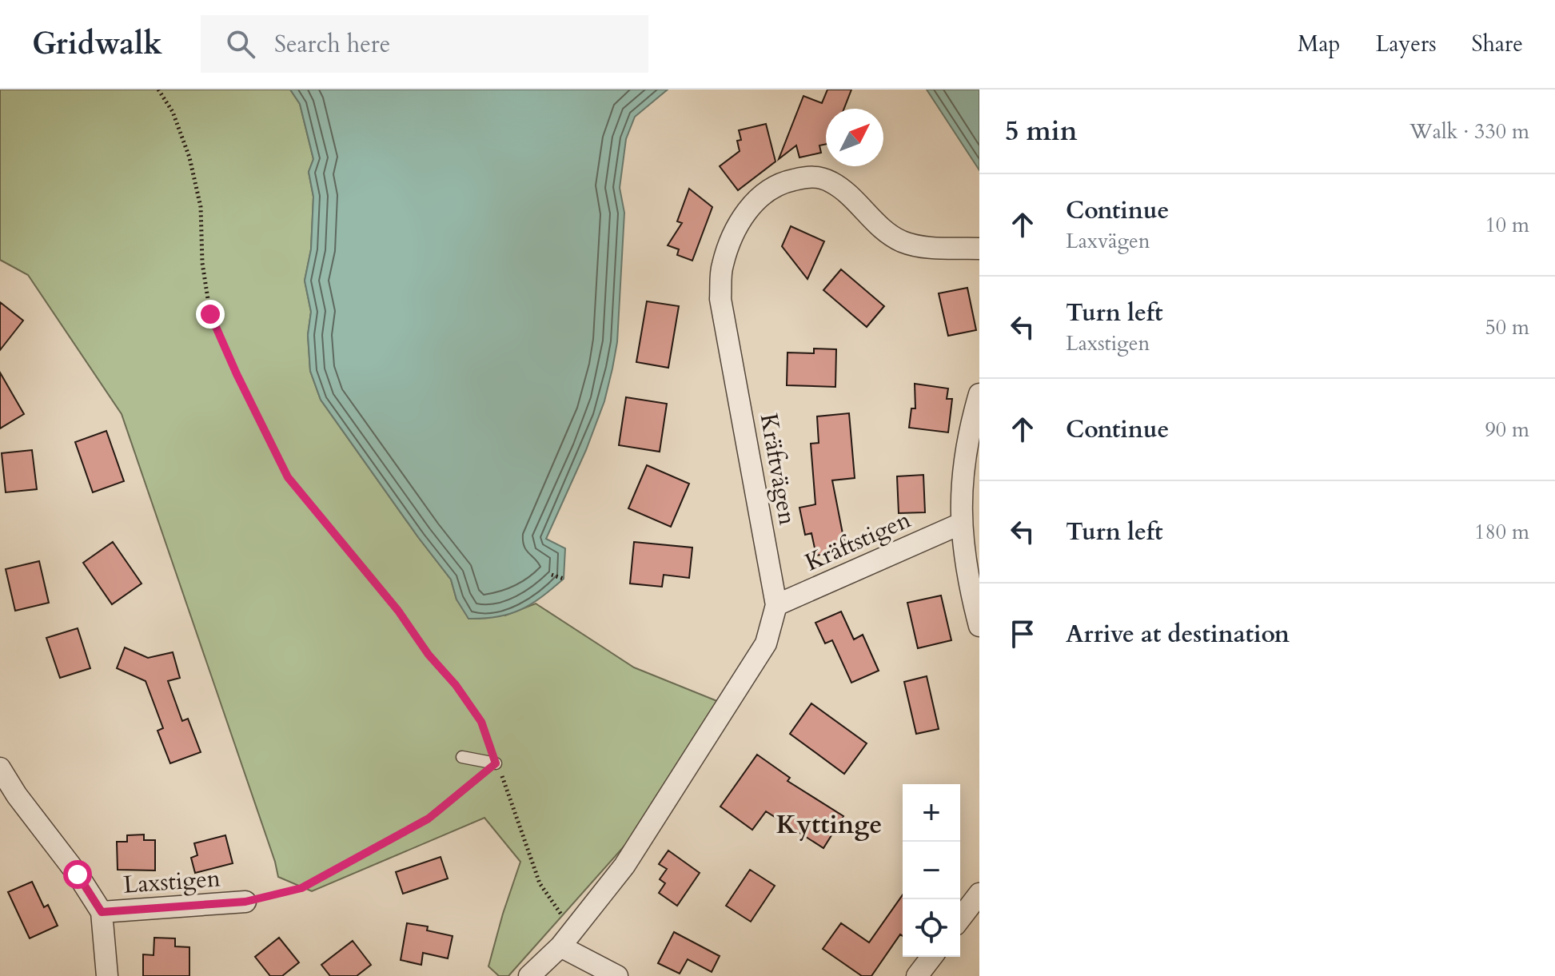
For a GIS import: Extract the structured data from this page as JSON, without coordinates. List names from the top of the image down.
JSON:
{
  "streets": {
    "street": ["Kräftvägen", "Kräftstigen", "Laxstigen"]
  },
  "crossings": [
    ["Kräftvägen", "Kräftstigen"]
  ],
  "districts": ["Kyttinge"],
  "north": "top right",
  "page": {
    "header": "Gridwalk",
    "search": "Search here",
    "nav": ["Map", "Layers", "Share"],
    "heading": ["5 min", "Walk · 330 m"],
    "list": [
      ["Continue", "Laxvägen", "10 m"],
      ["Turn left", "Laxstigen", "50 m"],
      ["Continue", "90 m"],
      ["Turn left", "180 m"],
      "Arrive at destination"
    ],
    "map_buttons": ["+", "−"]
  }
}
